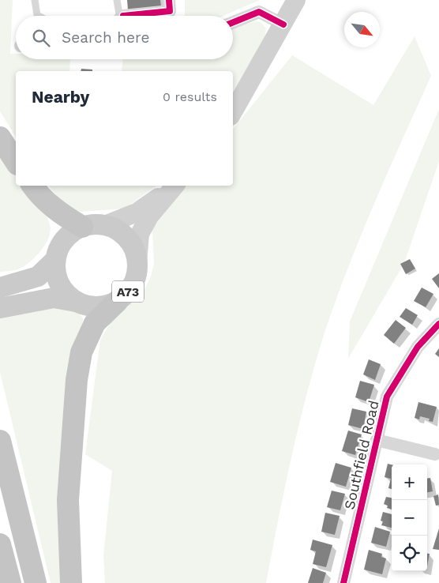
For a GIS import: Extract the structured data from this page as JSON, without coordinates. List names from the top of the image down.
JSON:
{
  "streets": {
    "main road": ["A73"],
    "street": ["Southfield Road"]
  },
  "north": "bottom right",
  "page": {
    "search": "Search here",
    "heading": ["Nearby", "0 results"],
    "map_buttons": ["+", "−"]
  }
}
